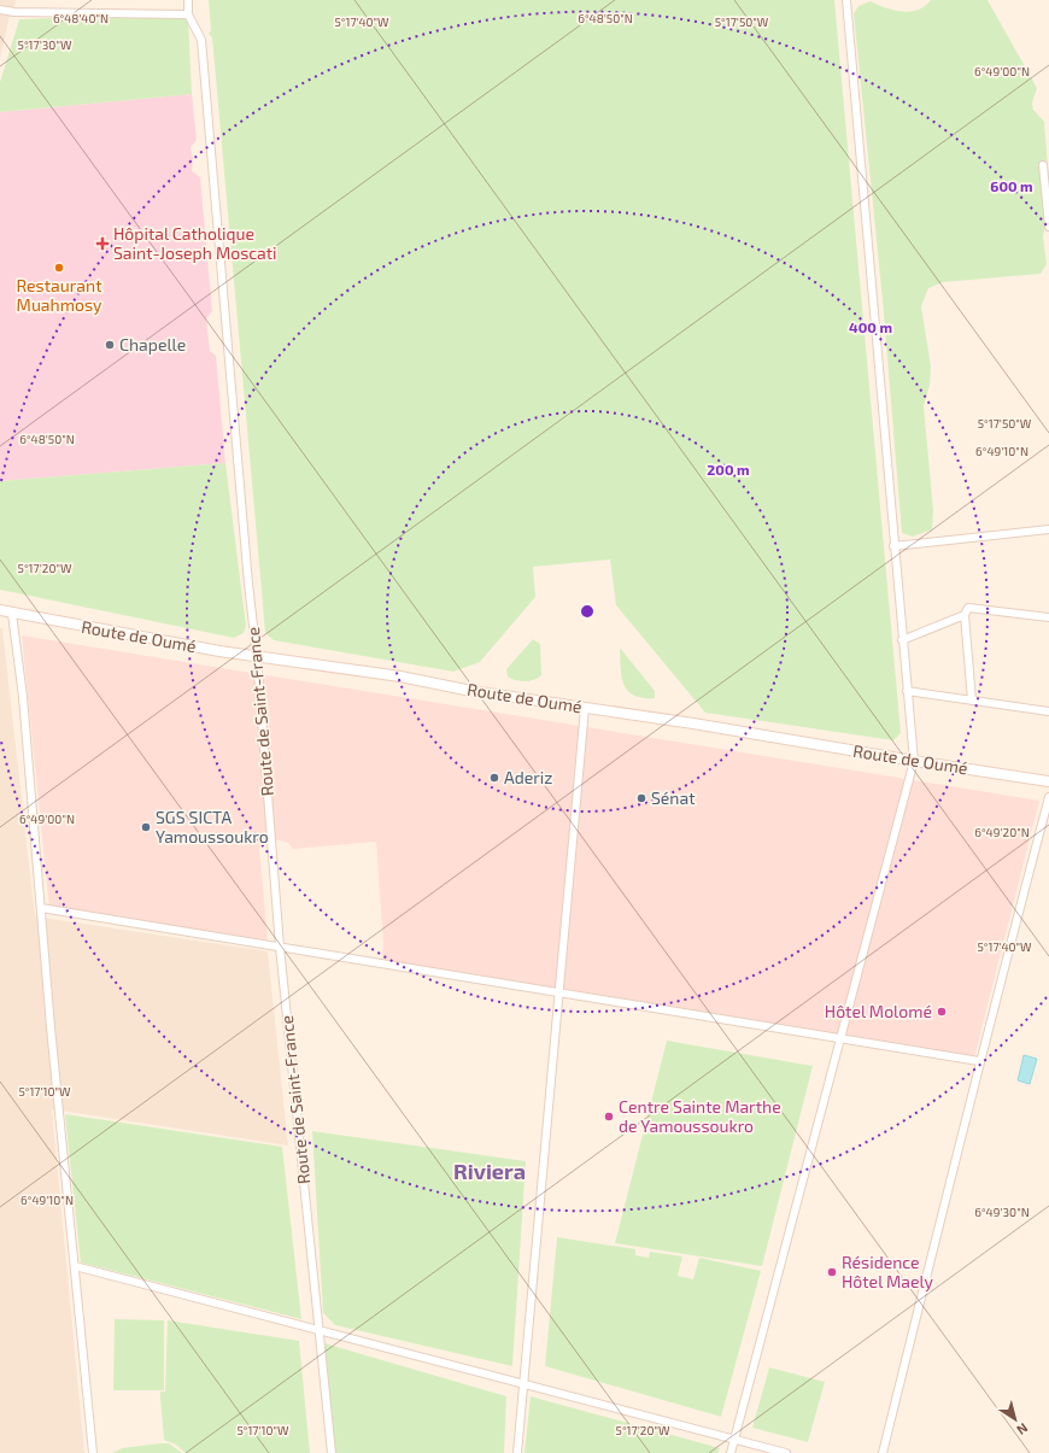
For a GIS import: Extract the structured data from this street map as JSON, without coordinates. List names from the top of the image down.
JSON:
{
  "streets": {
    "main road": ["Route de Oumé"],
    "street": ["Route de Saint-France"]
  },
  "crossings": [
    ["Route de Oumé", "Route de Saint-France"]
  ],
  "districts": ["Riviera"],
  "places": {
    "health": ["Hôpital Catholique Saint-Joseph Moscati"],
    "other": [
      "Restaurant Muahmosy",
      "Chapelle",
      "Aderiz",
      "Sénat",
      "SGS SICTA Yamoussoukro",
      "Hôtel Molomé",
      "Centre Sainte Marthe de Yamoussoukro",
      "Résidence Hôtel Maely"
    ]
  },
  "north": "bottom right",
  "coordinates": [
    "6°48'40\"N",
    "6°48'50\"N",
    "5°17'40\"W",
    "5°17'50\"W",
    "5°17'30\"W",
    "6°49'00\"N",
    "6°49'10\"N",
    "5°17'20\"W",
    "6°49'20\"N",
    "5°17'10\"W",
    "6°49'30\"N"
  ],
  "rings": ["600 m", "400 m", "200 m"]
}
